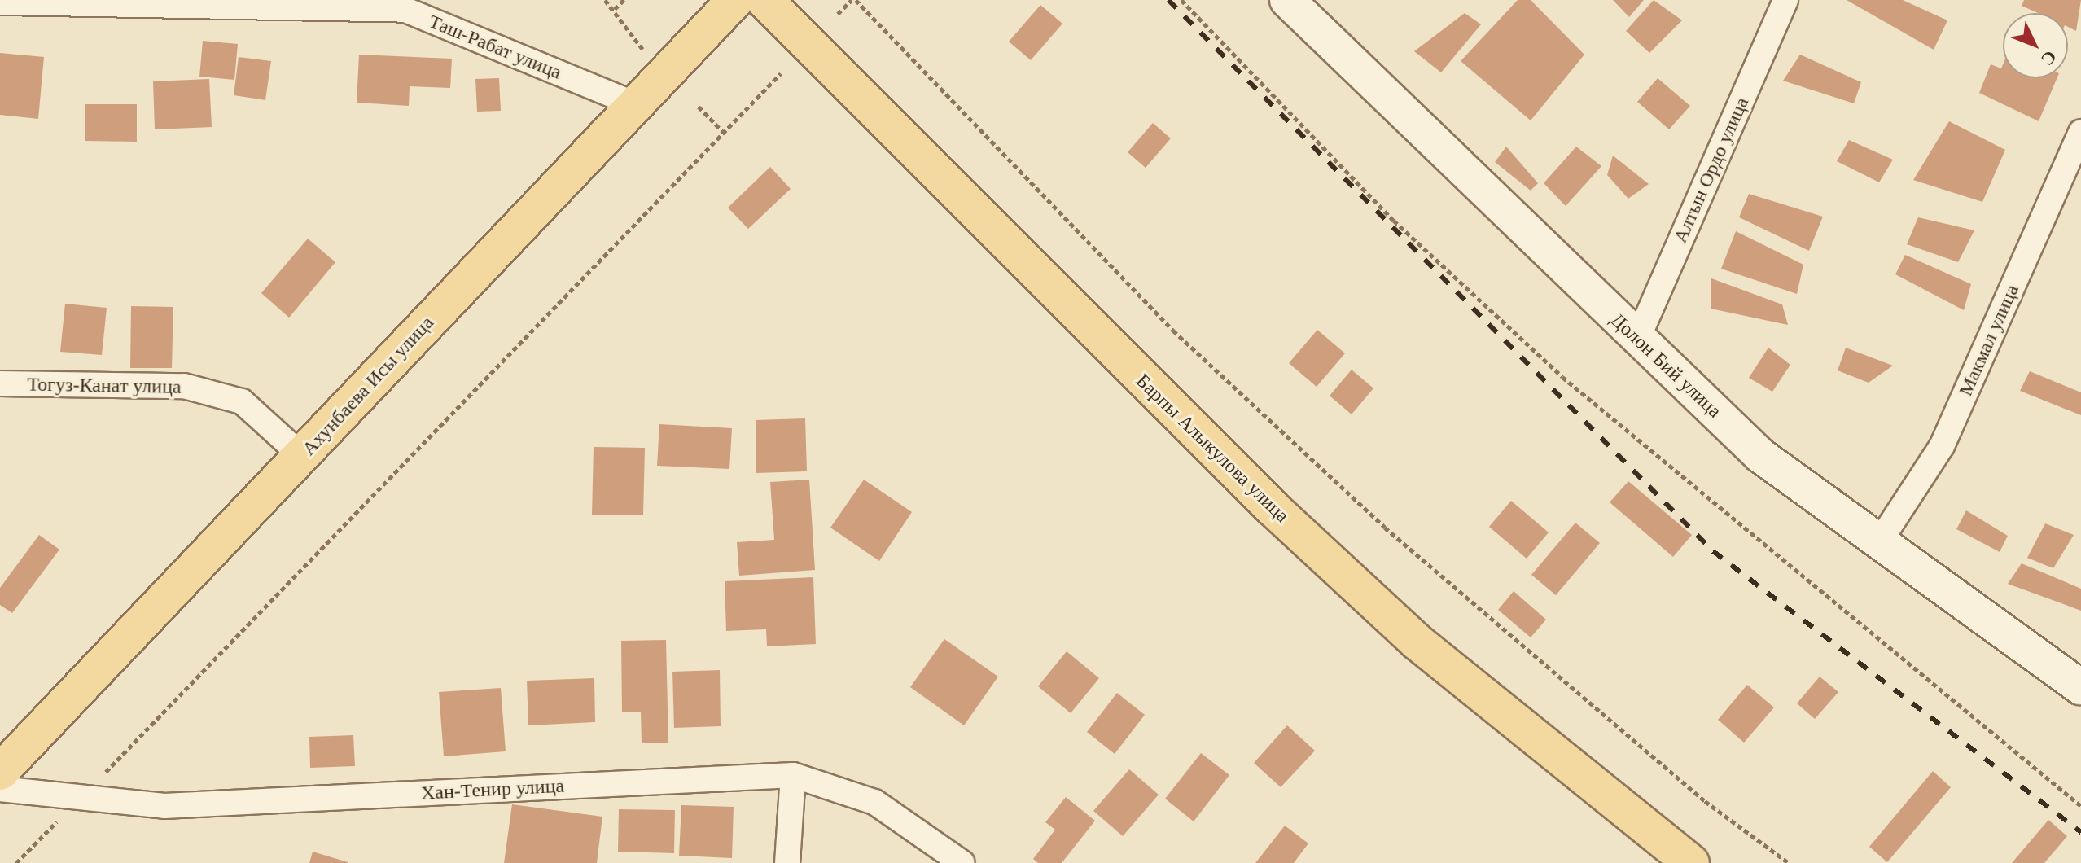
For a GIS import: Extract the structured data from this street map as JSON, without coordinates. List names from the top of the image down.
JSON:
{
  "streets": {
    "main road": ["Ахунбаева Исы улица", "Барпы Алыкулова улица"],
    "street": [
      "Таш-Рабат улица",
      "Алтын Ордо улица",
      "Макмал улица",
      "Долон Бий улица",
      "Тогуз-Канат улица",
      "Хан-Тенир улица"
    ]
  },
  "crossings": [
    ["Таш-Рабат улица", "Ахунбаева Исы улица"],
    ["Алтын Ордо улица", "Долон Бий улица"],
    ["Макмал улица", "Долон Бий улица"],
    ["Тогуз-Канат улица", "Ахунбаева Исы улица"]
  ],
  "north": "bottom right"
}
